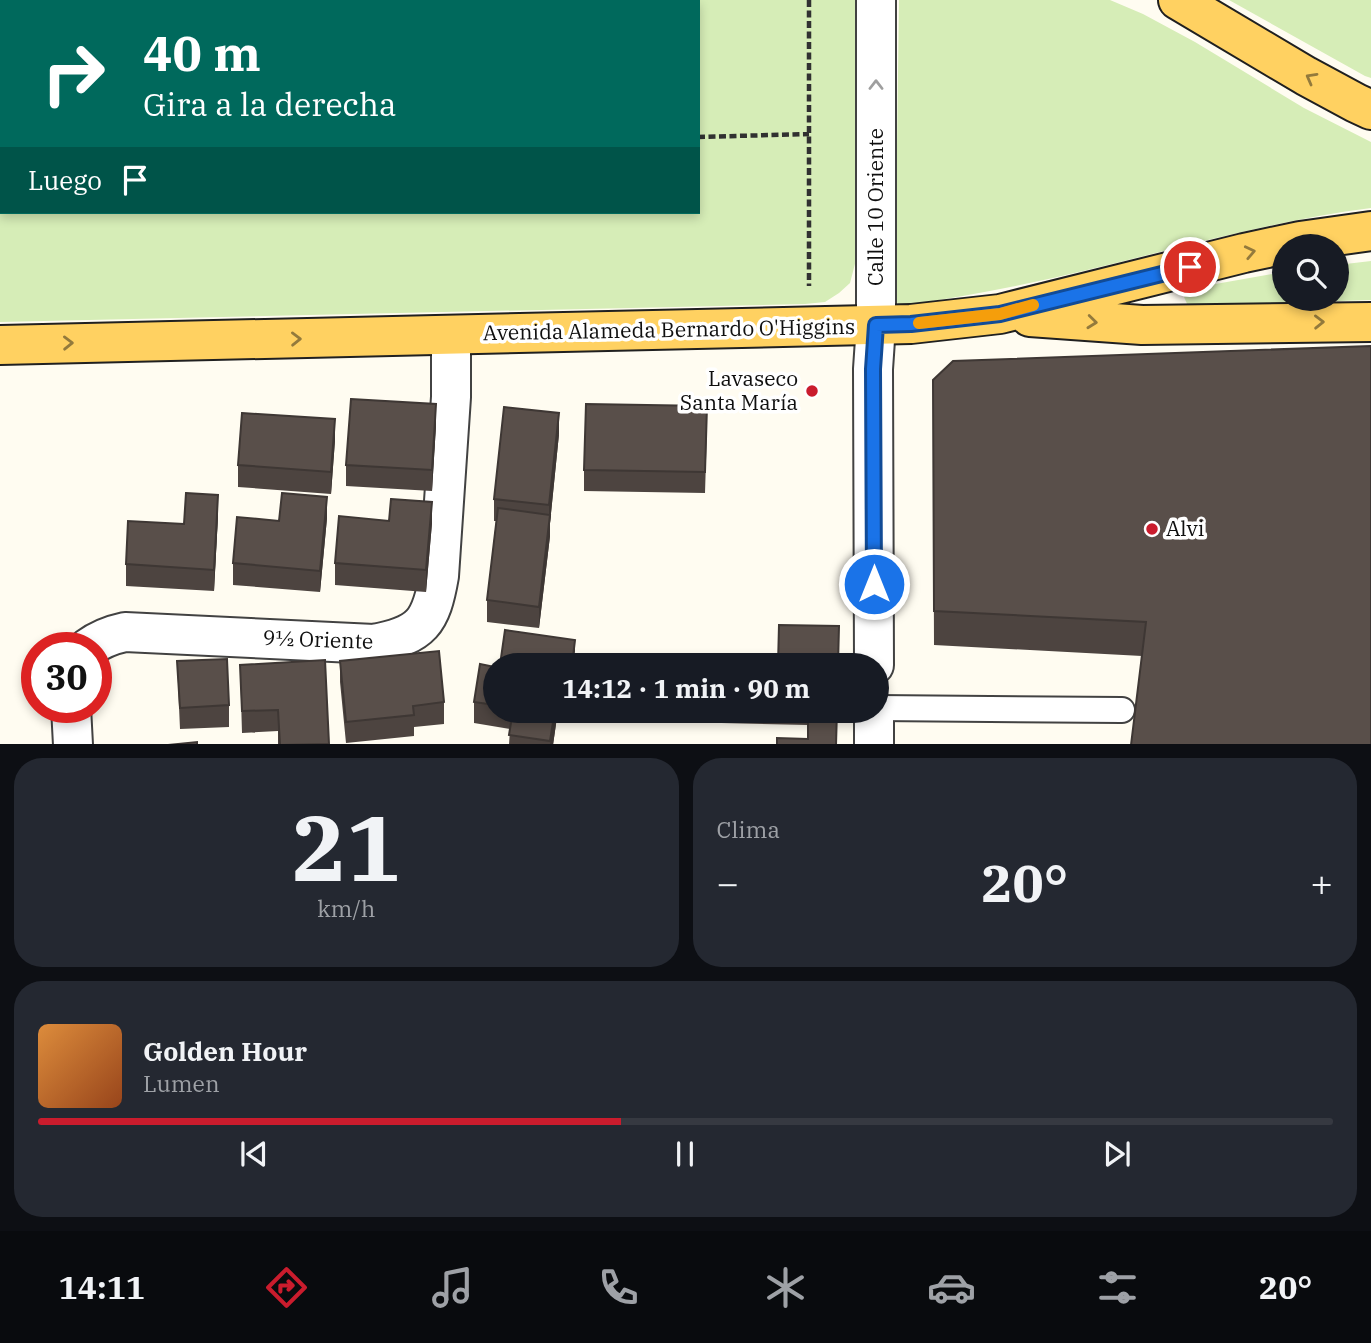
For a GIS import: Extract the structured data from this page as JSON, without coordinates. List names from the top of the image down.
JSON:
{
  "streets": {
    "main road": ["Avenida Alameda Bernardo O'Higgins"],
    "street": ["Calle 10 Oriente", "9½ Oriente"]
  },
  "crossings": [
    ["Calle 10 Oriente", "Avenida Alameda Bernardo O'Higgins"],
    ["Avenida Alameda Bernardo O'Higgins", "9½ Oriente"]
  ],
  "one_way": ["Calle 10 Oriente"],
  "places": ["Lavaseco Santa María", "Alvi"],
  "page": {
    "turn": ["40 m", "Gira a la derecha"],
    "then": "Luego",
    "limit": "30",
    "trip": "14:12 · 1 min · 90 m",
    "tile": [
      ["21", "km/h"],
      "Clima"
    ],
    "heat": ["−", "20°", "+"],
    "song": ["Golden Hour", "Lumen"],
    "tabs": ["14:11", "20°"]
  }
}
